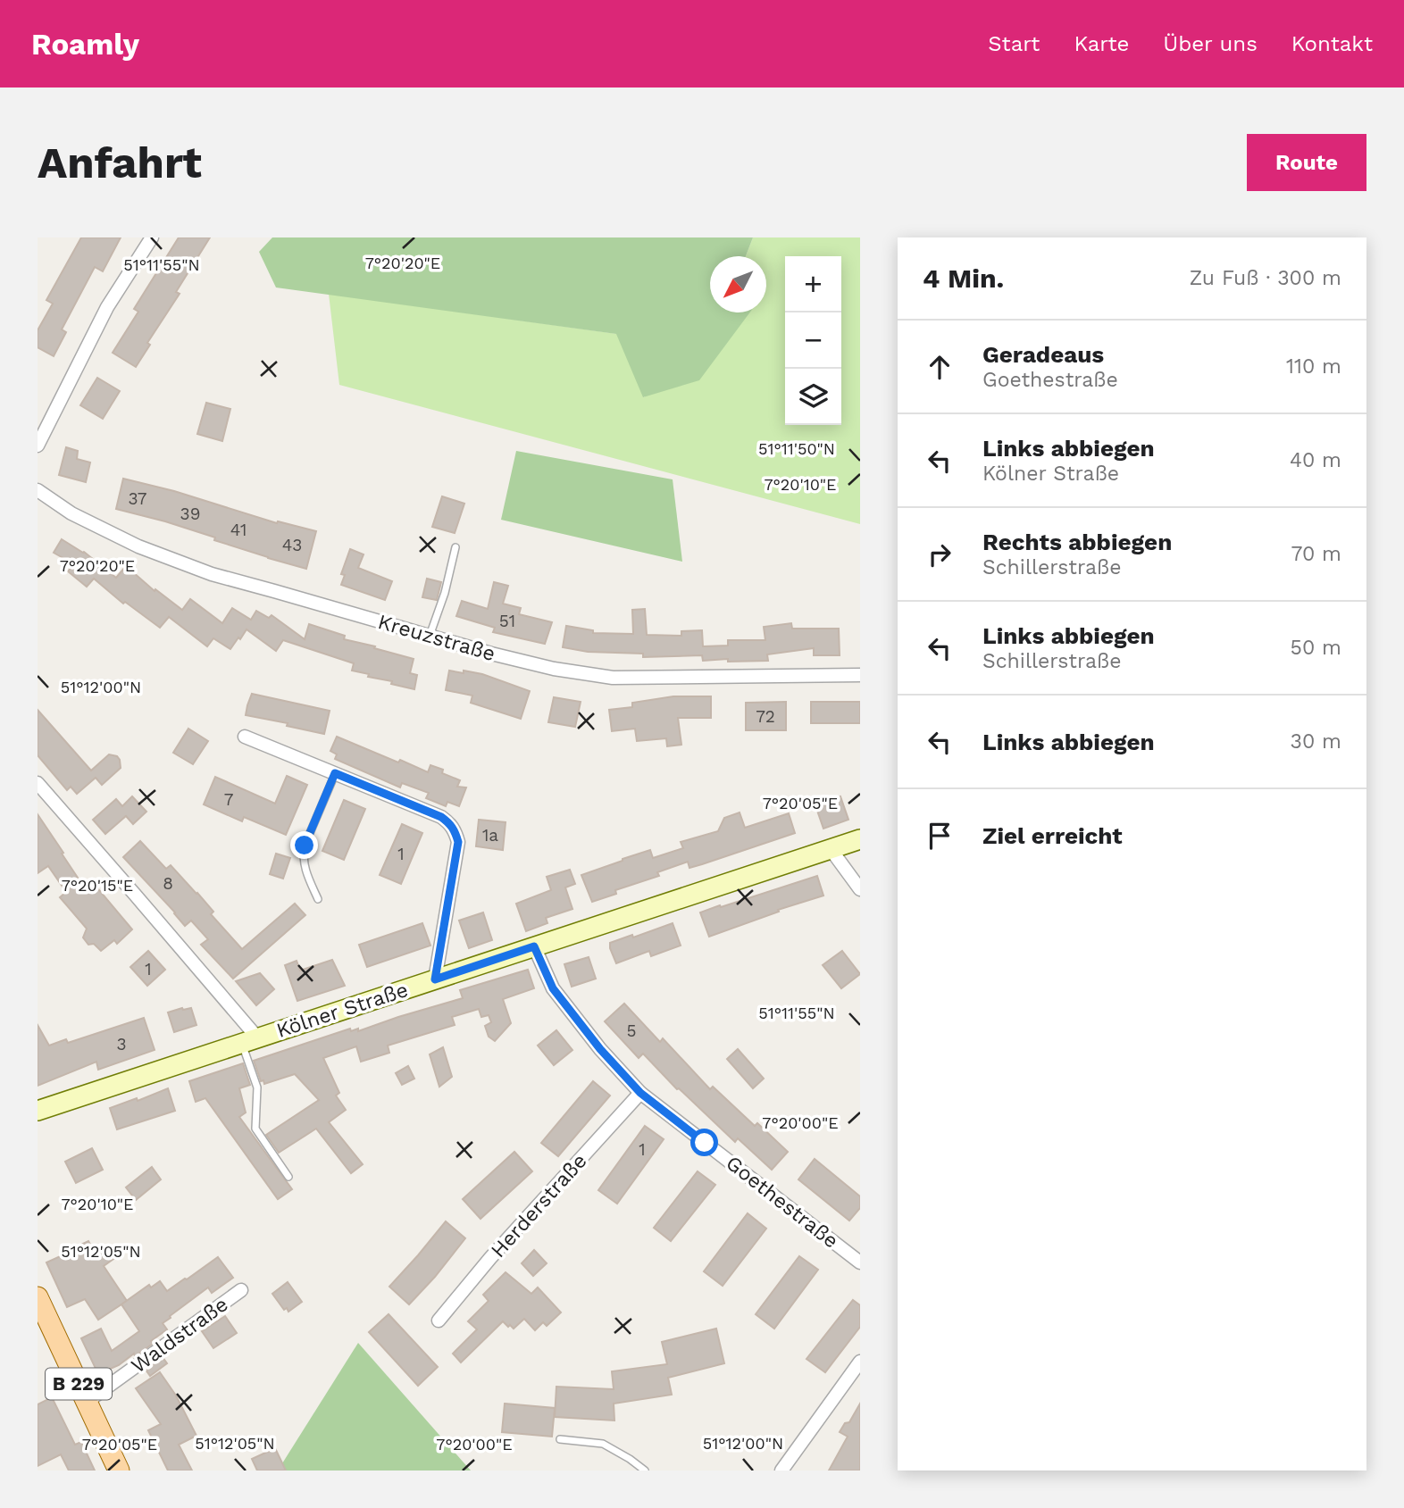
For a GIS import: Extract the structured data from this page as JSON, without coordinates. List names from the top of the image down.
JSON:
{
  "streets": {
    "main road": ["Kölner Straße", "B 229"],
    "street": [
      "Kreuzstraße",
      "Goethestraße",
      "Herderstraße",
      "Waldstraße"
    ]
  },
  "crossings": [
    ["Kölner Straße", "Goethestraße"],
    ["Goethestraße", "Herderstraße"],
    ["Waldstraße", "B 229"]
  ],
  "house_numbers": [
    "37",
    "39",
    "41",
    "43",
    "51",
    "72",
    "7",
    "1a",
    "1",
    "8",
    "1",
    "5",
    "3",
    "1"
  ],
  "north": "bottom left",
  "page": {
    "header": "Roamly",
    "nav": [
      "Start",
      "Karte",
      "Über uns",
      "Kontakt"
    ],
    "buttons": "Route",
    "title": "Anfahrt",
    "heading": ["4 Min.", "Zu Fuß · 300 m"],
    "map_buttons": ["+", "−"],
    "list": [
      ["Geradeaus", "Goethestraße", "110 m"],
      ["Links abbiegen", "Kölner Straße", "40 m"],
      ["Rechts abbiegen", "Schillerstraße", "70 m"],
      ["Links abbiegen", "Schillerstraße", "50 m"],
      ["Links abbiegen", "30 m"],
      "Ziel erreicht"
    ]
  },
  "coordinates": [
    "7°20'20\"E",
    "51°11'55\"N",
    "51°11'50\"N",
    "7°20'10\"E",
    "51°12'00\"N",
    "7°20'05\"E",
    "7°20'15\"E",
    "7°20'00\"E",
    "51°12'05\"N"
  ]
}
